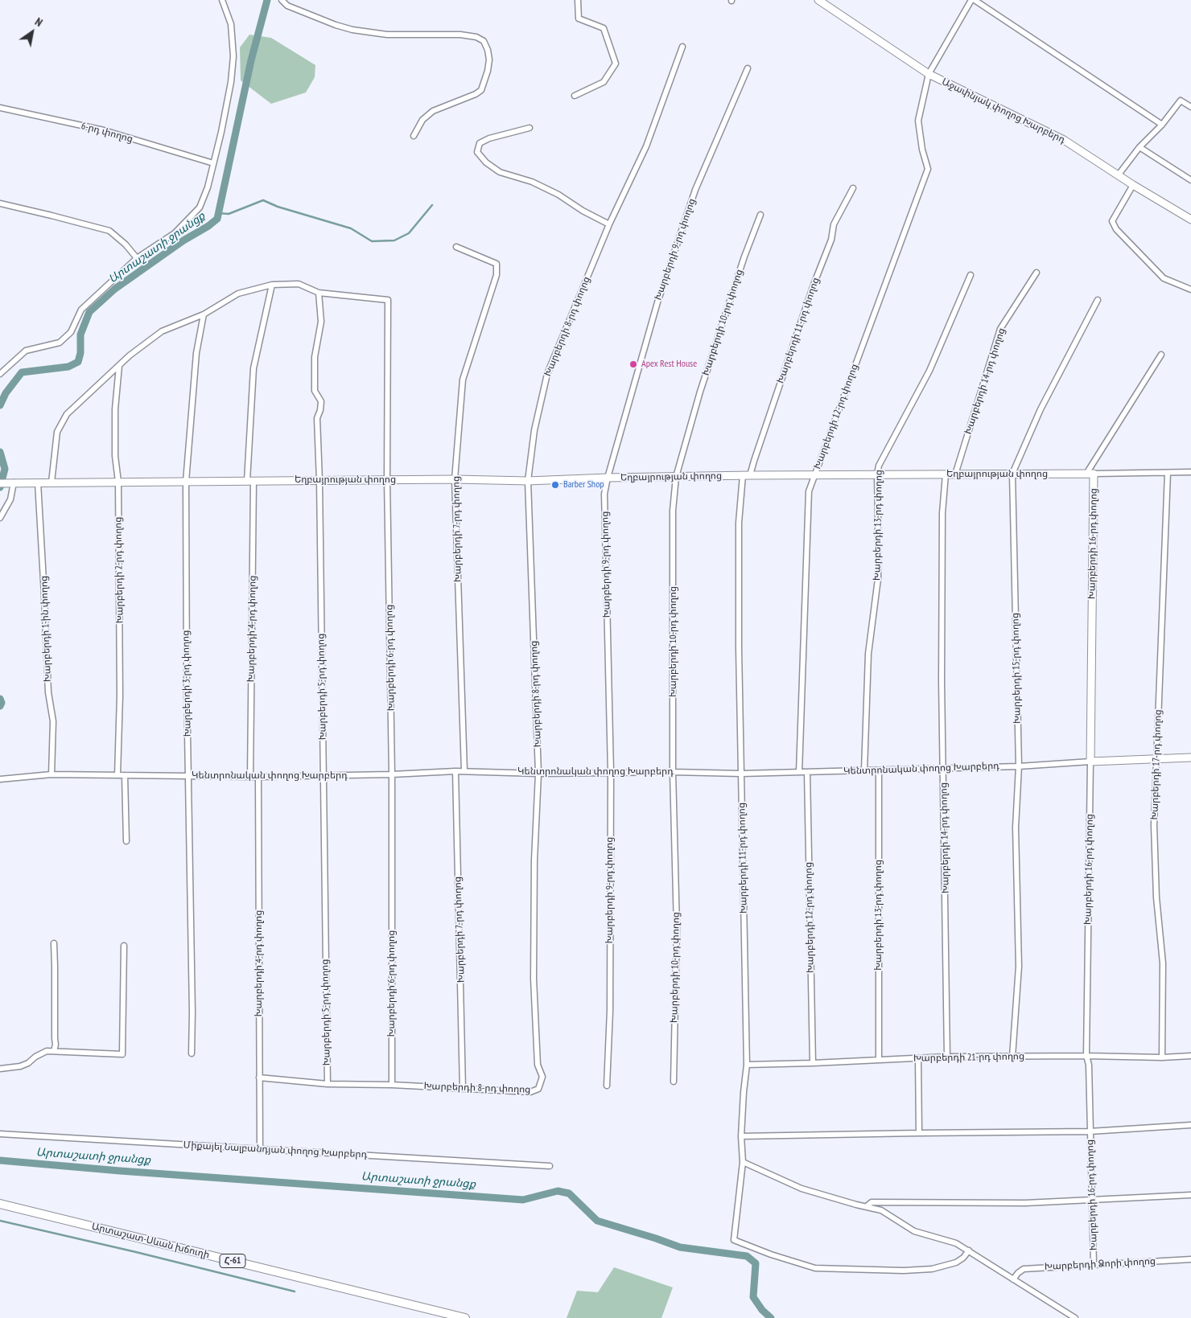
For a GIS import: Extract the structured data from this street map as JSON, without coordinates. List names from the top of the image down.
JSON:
{
  "streets": {
    "main road": ["Արտաշատ-Սևան խճուղի", "Հ-61"],
    "street": [
      "Աջափնյակ փողոց Խարբերդ",
      "6-րդ փողոց",
      "Խարբերդի 9-րդ փողոց",
      "Խարբերդի 10-րդ փողոց",
      "Խարբերդի 8-րդ փողոց",
      "Խարբերդի 11-րդ փողոց",
      "Խարբերդի 14-րդ փողոց",
      "Խարբերդի 12-րդ փողոց",
      "Եղբայրության փողոց",
      "Խարբերդի 13-րդ փողոց",
      "Խարբերդի 7-րդ փողոց",
      "Խարբերդի 16-րդ փողոց",
      "Խարբերդի 2-րդ փողոց",
      "Խարբերդի 1-ին փողոց",
      "Խարբերդի 4-րդ փողոց",
      "Խարբերդի 6-րդ փողոց",
      "Խարբերդի 15-րդ փողոց",
      "Խարբերդի 3-րդ փողոց",
      "Խարբերդի 5-րդ փողոց",
      "Խարբերդի 17-րդ փողոց",
      "Կենտրոնական փողոց Խարբերդ",
      "Խարբերդի 21-րդ փողոց",
      "Միքայել Նալբանդյան փողոց Խարբերդ",
      "Խարբերդի Ձորի փողոց"
    ]
  },
  "crossings": [
    ["Աջափնյակ փողոց Խարբերդ", "Խարբերդի 12-րդ փողոց"],
    ["Խարբերդի 9-րդ փողոց", "Եղբայրության փողոց"],
    ["Խարբերդի 9-րդ փողոց", "Կենտրոնական փողոց Խարբերդ"],
    ["Խարբերդի 10-րդ փողոց", "Եղբայրության փողոց"],
    ["Խարբերդի 10-րդ փողոց", "Կենտրոնական փողոց Խարբերդ"],
    ["Խարբերդի 8-րդ փողոց", "Եղբայրության փողոց"],
    ["Խարբերդի 8-րդ փողոց", "Խարբերդի 7-րդ փողոց"],
    ["Խարբերդի 8-րդ փողոց", "Խարբերդի 4-րդ փողոց"],
    ["Խարբերդի 8-րդ փողոց", "Խարբերդի 6-րդ փողոց"],
    ["Խարբերդի 8-րդ փողոց", "Խարբերդի 5-րդ փողոց"],
    ["Խարբերդի 8-րդ փողոց", "Կենտրոնական փողոց Խարբերդ"],
    ["Խարբերդի 11-րդ փողոց", "Եղբայրության փողոց"],
    ["Խարբերդի 11-րդ փողոց", "Կենտրոնական փողոց Խարբերդ"],
    ["Խարբերդի 11-րդ փողոց", "Խարբերդի 21-րդ փողոց"],
    ["Խարբերդի 14-րդ փողոց", "Եղբայրության փողոց"],
    ["Խարբերդի 14-րդ փողոց", "Կենտրոնական փողոց Խարբերդ"],
    ["Խարբերդի 14-րդ փողոց", "Խարբերդի 21-րդ փողոց"],
    ["Խարբերդի 12-րդ փողոց", "Եղբայրության փողոց"],
    ["Խարբերդի 12-րդ փողոց", "Կենտրոնական փողոց Խարբերդ"],
    ["Խարբերդի 12-րդ փողոց", "Խարբերդի 21-րդ փողոց"],
    ["Եղբայրության փողոց", "Խարբերդի 13-րդ փողոց"],
    ["Եղբայրության փողոց", "Խարբերդի 7-րդ փողոց"],
    ["Եղբայրության փողոց", "Խարբերդի 16-րդ փողոց"],
    ["Եղբայրության փողոց", "Խարբերդի 2-րդ փողոց"],
    ["Եղբայրության փողոց", "Խարբերդի 1-ին փողոց"],
    ["Եղբայրության փողոց", "Խարբերդի 4-րդ փողոց"],
    ["Եղբայրության փողոց", "Խարբերդի 6-րդ փողոց"],
    ["Եղբայրության փողոց", "Խարբերդի 15-րդ փողոց"],
    ["Եղբայրության փողոց", "Խարբերդի 3-րդ փողոց"],
    ["Եղբայրության փողոց", "Խարբերդի 5-րդ փողոց"],
    ["Եղբայրության փողոց", "Խարբերդի 17-րդ փողոց"],
    ["Խարբերդի 13-րդ փողոց", "Կենտրոնական փողոց Խարբերդ"],
    ["Խարբերդի 13-րդ փողոց", "Խարբերդի 21-րդ փողոց"],
    ["Խարբերդի 7-րդ փողոց", "Կենտրոնական փողոց Խարբերդ"],
    ["Խարբերդի 16-րդ փողոց", "Կենտրոնական փողոց Խարբերդ"],
    ["Խարբերդի 16-րդ փողոց", "Խարբերդի 21-րդ փողոց"],
    ["Խարբերդի 16-րդ փողոց", "Խարբերդի Ձորի փողոց"],
    ["Խարբերդի 2-րդ փողոց", "Կենտրոնական փողոց Խարբերդ"],
    ["Խարբերդի 1-ին փողոց", "Կենտրոնական փողոց Խարբերդ"],
    ["Խարբերդի 4-րդ փողոց", "Կենտրոնական փողոց Խարբերդ"],
    ["Խարբերդի 4-րդ փողոց", "Միքայել Նալբանդյան փողոց Խարբերդ"],
    ["Խարբերդի 6-րդ փողոց", "Խարբերդի 5-րդ փողոց"],
    ["Խարբերդի 6-րդ փողոց", "Կենտրոնական փողոց Խարբերդ"],
    ["Խարբերդի 15-րդ փողոց", "Կենտրոնական փողոց Խարբերդ"],
    ["Խարբերդի 15-րդ փողոց", "Խարբերդի 21-րդ փողոց"],
    ["Խարբերդի 3-րդ փողոց", "Կենտրոնական փողոց Խարբերդ"],
    ["Խարբերդի 5-րդ փողոց", "Կենտրոնական փողոց Խարբերդ"],
    ["Խարբերդի 17-րդ փողոց", "Կենտրոնական փողոց Խարբերդ"],
    ["Խարբերդի 17-րդ փողոց", "Խարբերդի 21-րդ փողոց"]
  ],
  "water": ["Արտաշատի ջրանցք"],
  "places": ["Apex Rest House", "Barber Shop"],
  "north": "top right"
}
